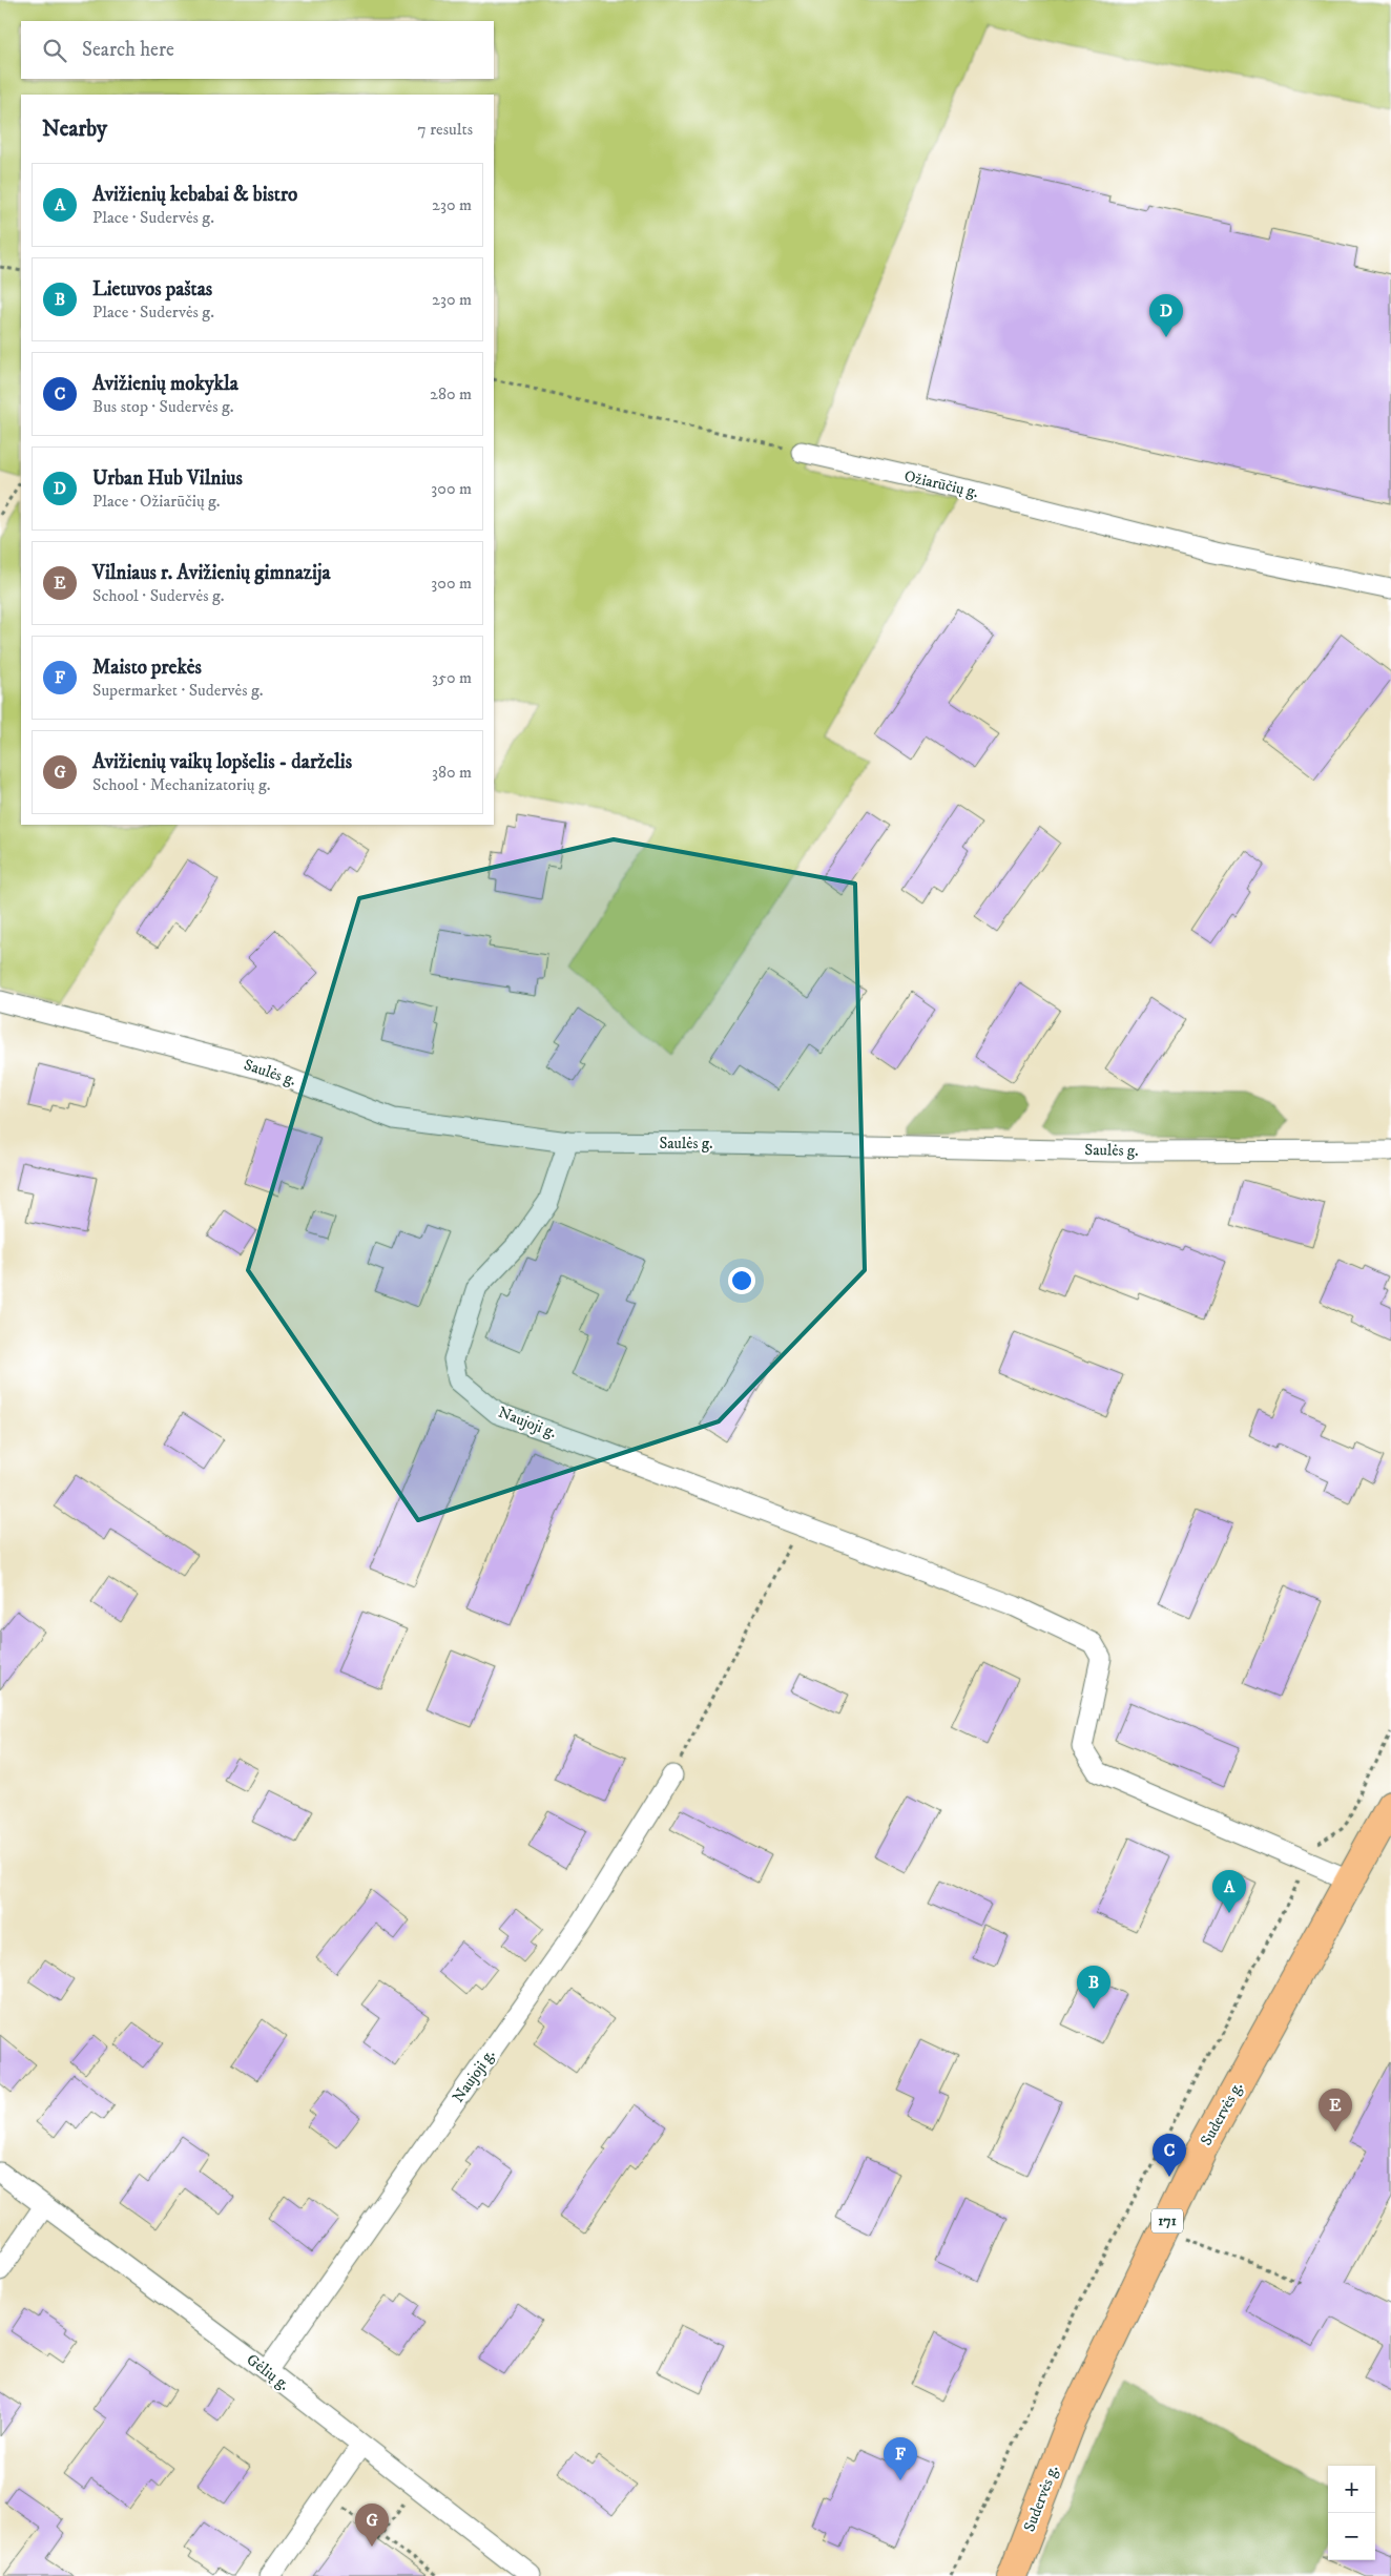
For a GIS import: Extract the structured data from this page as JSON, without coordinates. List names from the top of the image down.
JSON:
{
  "streets": {
    "main road": ["Sudervės g.", "171"],
    "street": [
      "Ožiarūčių g.",
      "Saulės g.",
      "Naujoji g.",
      "Gėlių g."
    ]
  },
  "crossings": [
    ["Saulės g.", "Naujoji g."],
    ["Naujoji g.", "Sudervės g."],
    ["Naujoji g.", "Gėlių g."]
  ],
  "page": {
    "search": "Search here",
    "heading": ["Nearby", "7 results"],
    "list": [
      {
        "mark": "A",
        "name": "Avižienių kebabai & bistro",
        "note": "Place · Sudervės g.",
        "value": "230 m"
      },
      {
        "mark": "B",
        "name": "Lietuvos paštas",
        "note": "Place · Sudervės g.",
        "value": "230 m"
      },
      {
        "mark": "C",
        "name": "Avižienių mokykla",
        "note": "Bus stop · Sudervės g.",
        "value": "280 m"
      },
      {
        "mark": "D",
        "name": "Urban Hub Vilnius",
        "note": "Place · Ožiarūčių g.",
        "value": "300 m"
      },
      {
        "mark": "E",
        "name": "Vilniaus r. Avižienių gimnazija",
        "note": "School · Sudervės g.",
        "value": "300 m"
      },
      {
        "mark": "F",
        "name": "Maisto prekės",
        "note": "Supermarket · Sudervės g.",
        "value": "350 m"
      },
      {
        "mark": "G",
        "name": "Avižienių vaikų lopšelis - darželis",
        "note": "School · Mechanizatorių g.",
        "value": "380 m"
      }
    ],
    "pins": [
      "D",
      "A",
      "B",
      "E",
      "C",
      "F",
      "G"
    ],
    "map_buttons": ["+", "−"]
  }
}
